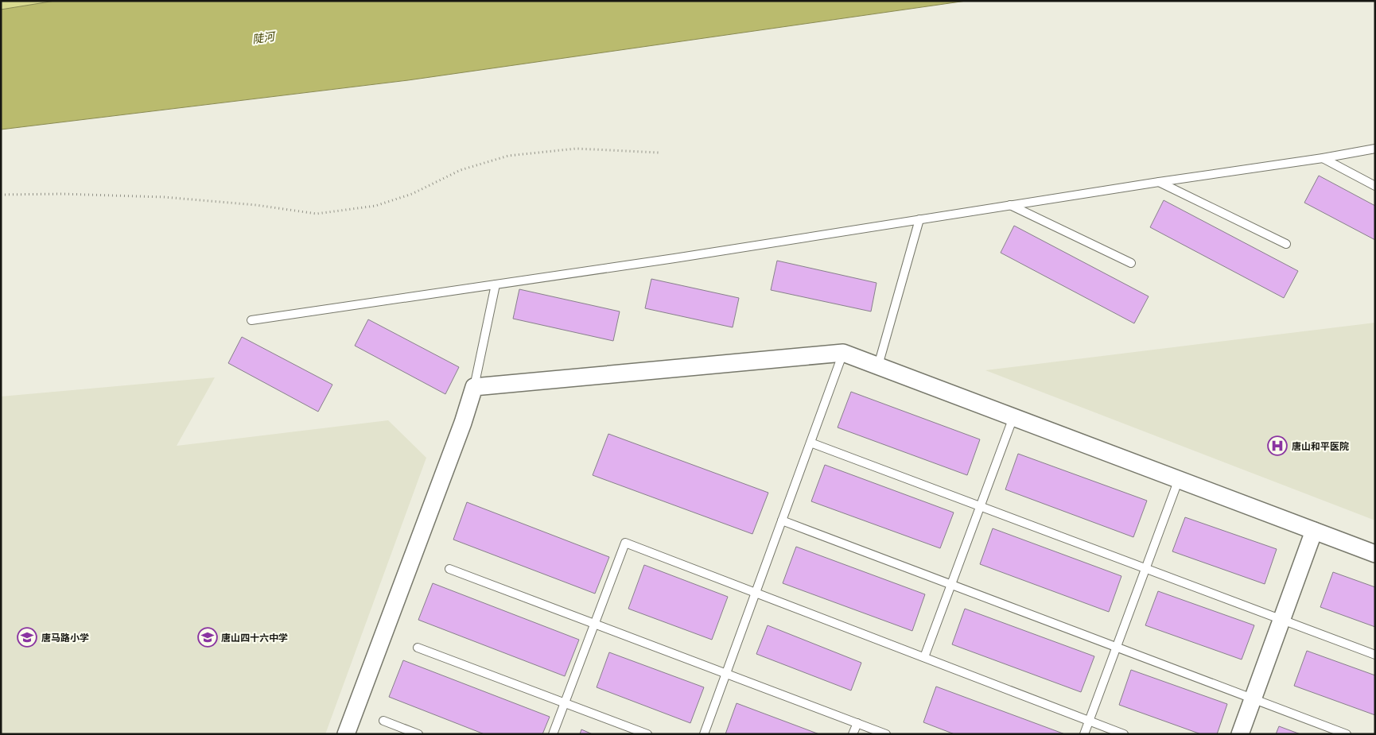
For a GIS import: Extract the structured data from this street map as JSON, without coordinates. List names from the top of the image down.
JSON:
{
  "water": ["陡河"],
  "places": {
    "hospital": ["唐山和平医院"],
    "school or university": ["唐马路小学", "唐山四十六中学"]
  }
}
